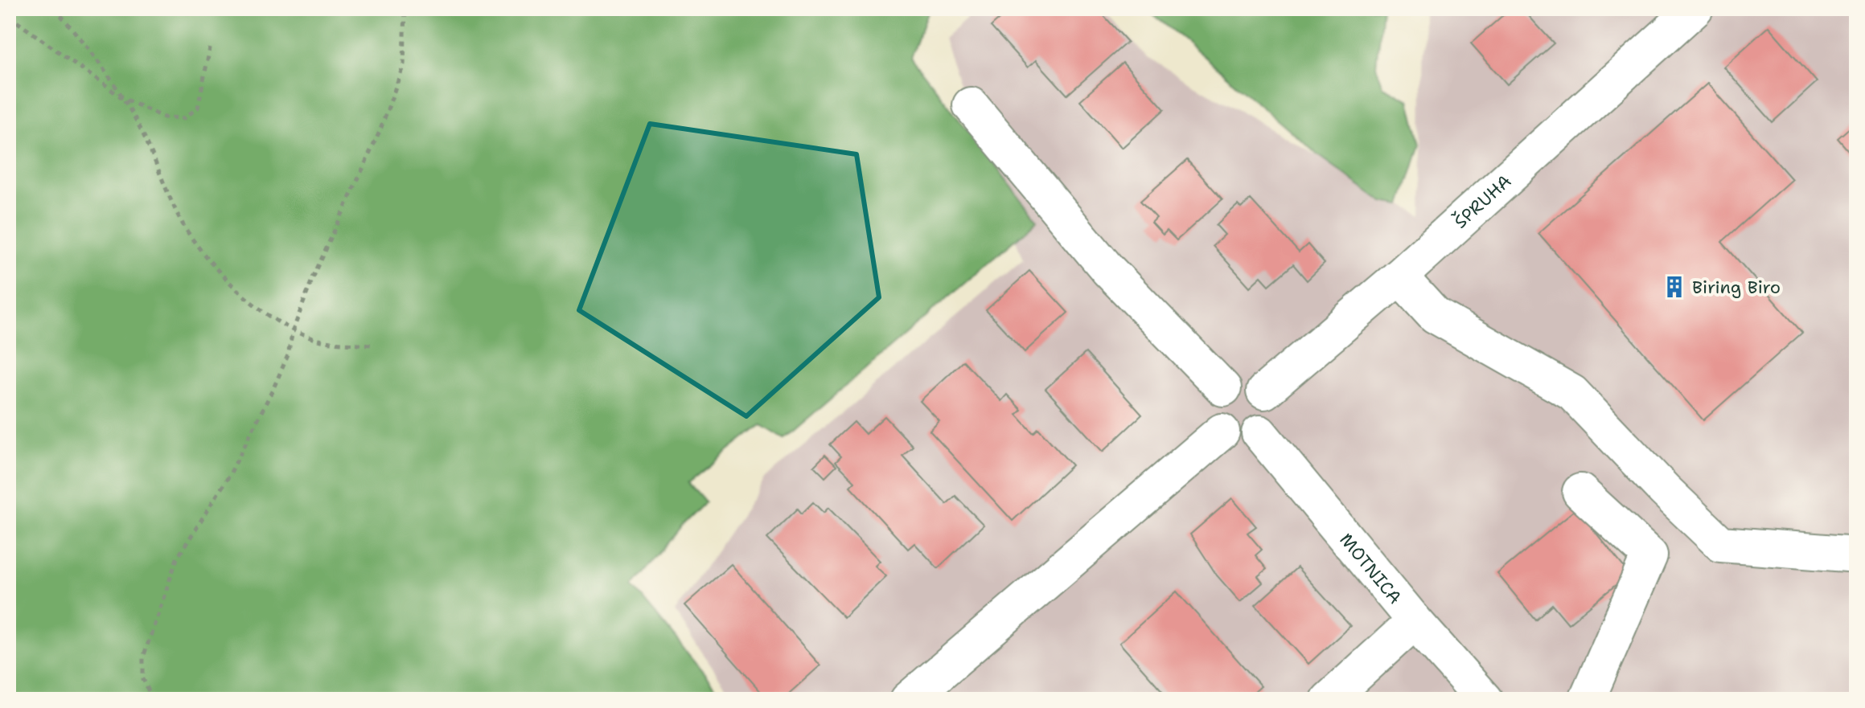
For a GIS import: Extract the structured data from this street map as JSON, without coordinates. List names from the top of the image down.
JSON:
{
  "streets": {
    "street": ["ŠPRUHA", "MOTNICA"]
  },
  "crossings": [
    ["ŠPRUHA", "MOTNICA"]
  ],
  "places": {
    "building": ["Biring Biro"]
  }
}
